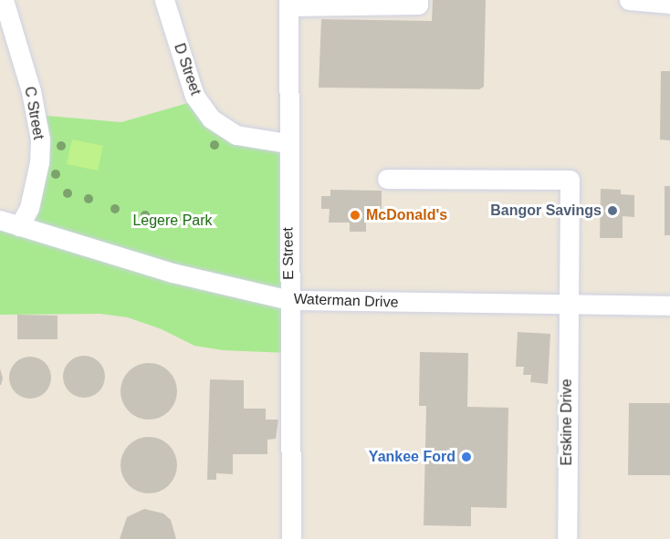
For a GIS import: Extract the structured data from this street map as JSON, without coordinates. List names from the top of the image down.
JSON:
{
  "streets": {
    "street": [
      "D Street",
      "C Street",
      "E Street",
      "Waterman Drive",
      "Erskine Drive"
    ]
  },
  "crossings": [
    ["D Street", "E Street"],
    ["C Street", "Waterman Drive"],
    ["E Street", "Waterman Drive"],
    ["Waterman Drive", "Erskine Drive"]
  ],
  "parks": ["Legere Park"],
  "places": ["Bangor Savings", "McDonald's", "Yankee Ford"]
}
